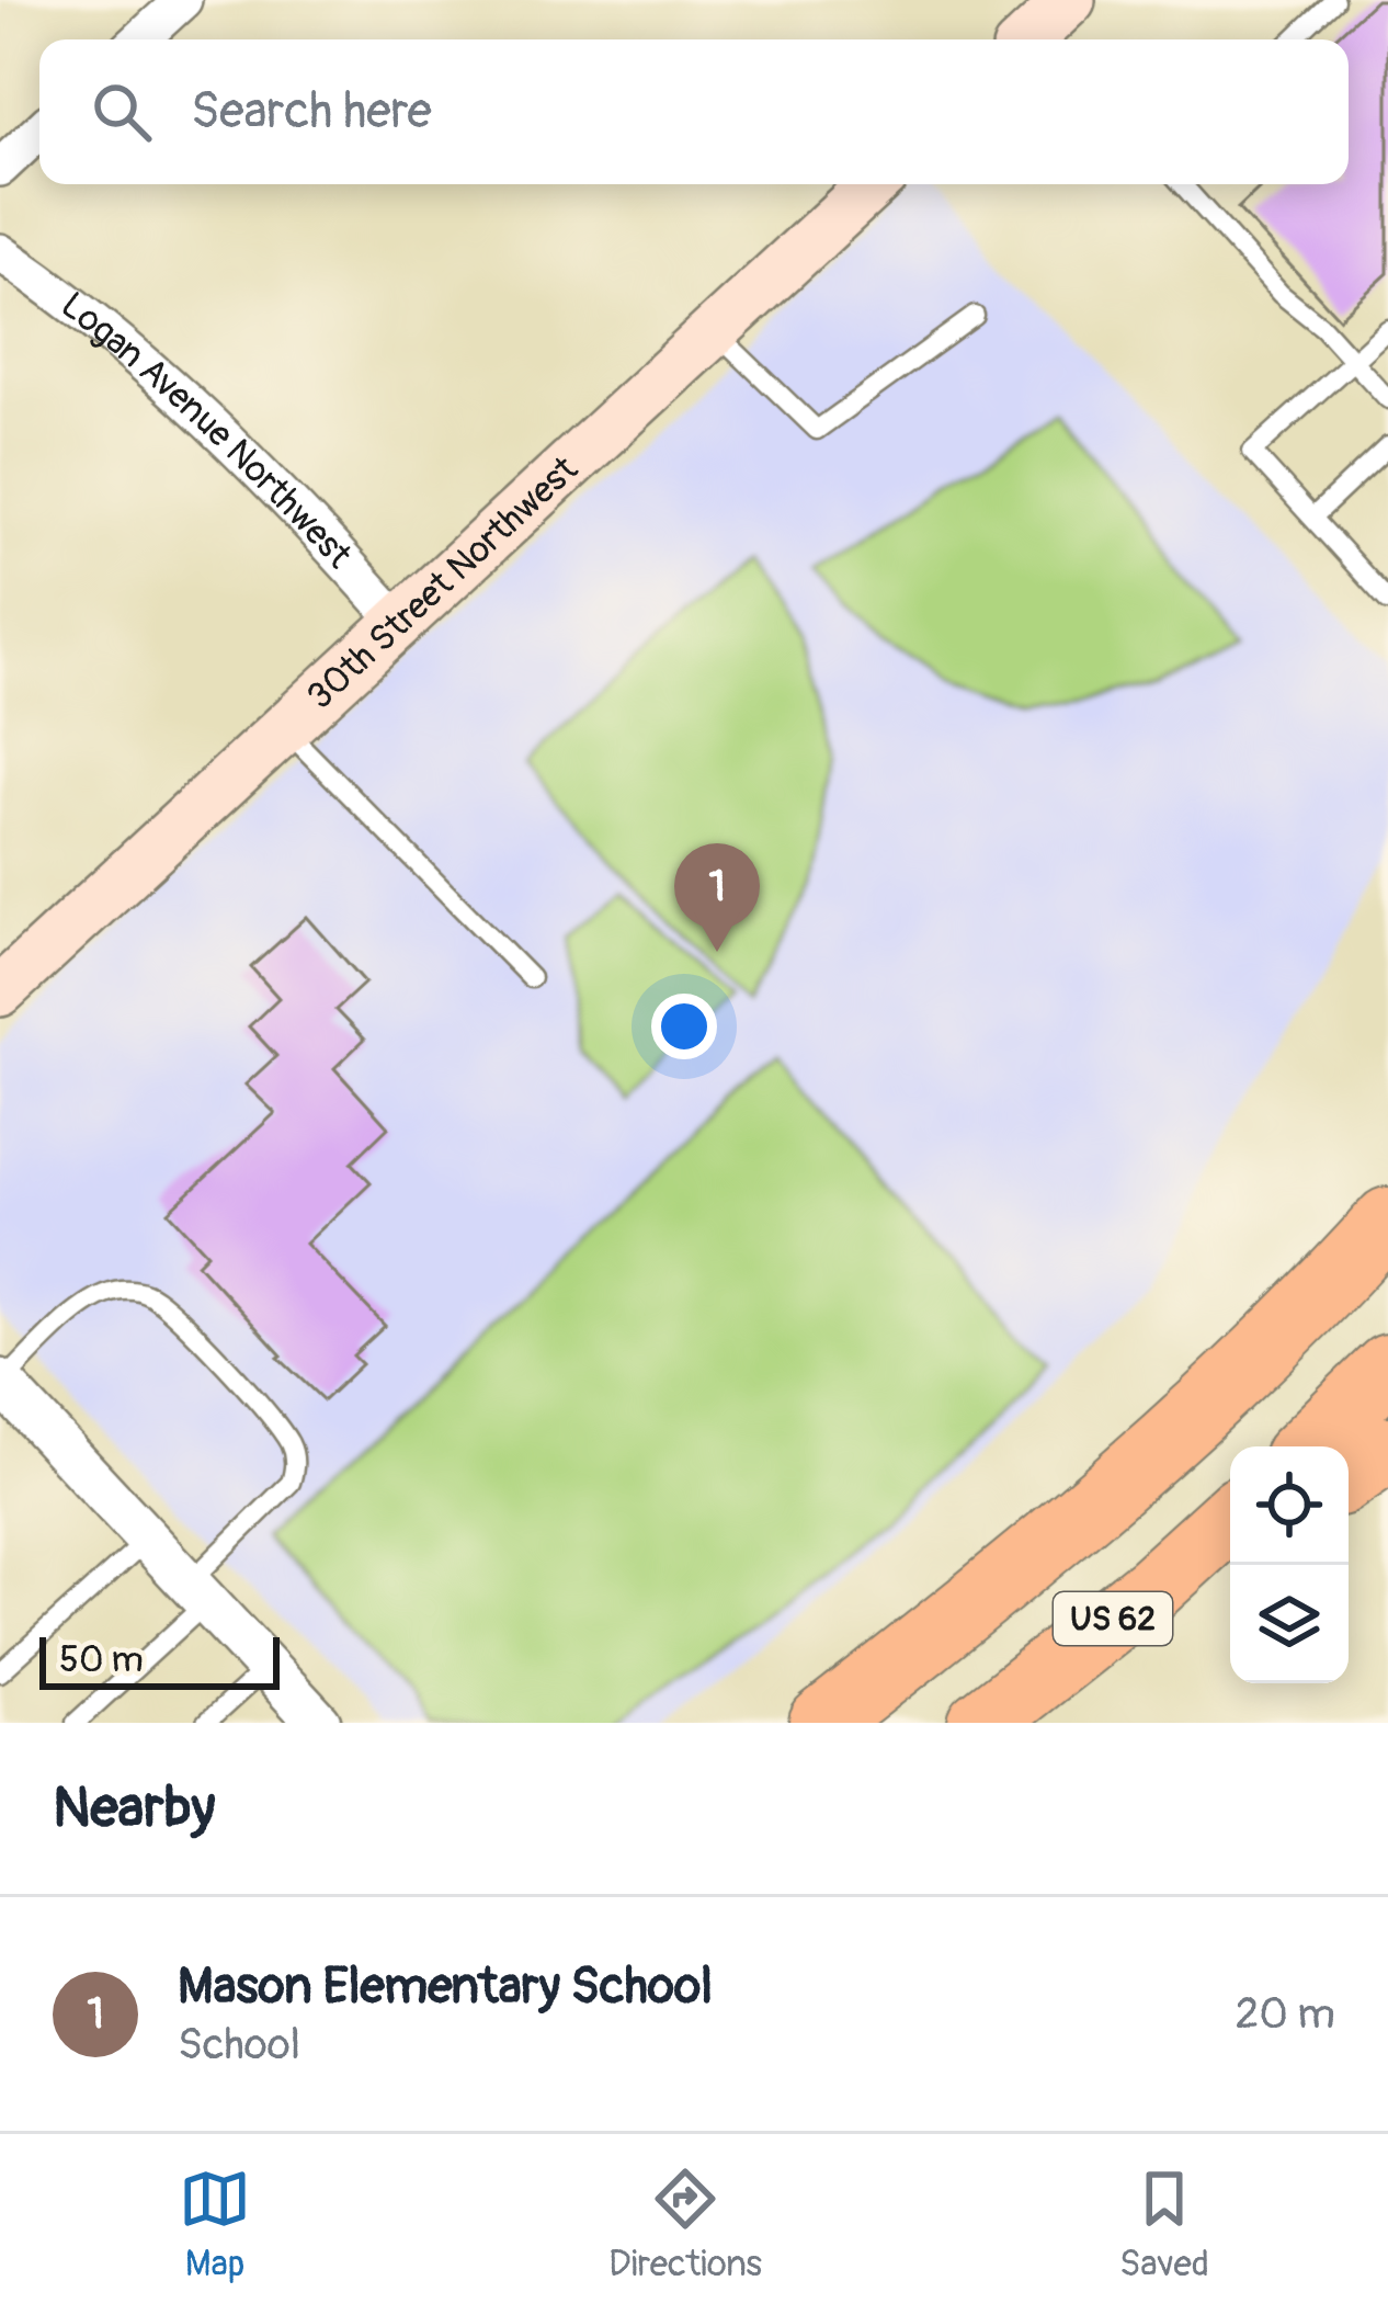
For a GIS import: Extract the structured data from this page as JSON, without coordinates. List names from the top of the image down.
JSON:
{
  "streets": {
    "highway": ["US 62"],
    "main road": ["30th Street Northwest"],
    "street": ["Logan Avenue Northwest"]
  },
  "crossings": [
    ["Logan Avenue Northwest", "30th Street Northwest"]
  ],
  "scale_bar": "50 m",
  "page": {
    "search": "Search here",
    "pins": "1",
    "scale": "50 m",
    "heading": "Nearby",
    "list": [
      {
        "mark": "1",
        "name": "Mason Elementary School",
        "note": "School",
        "value": "20 m"
      }
    ],
    "nav": ["Map", "Directions", "Saved"]
  }
}
